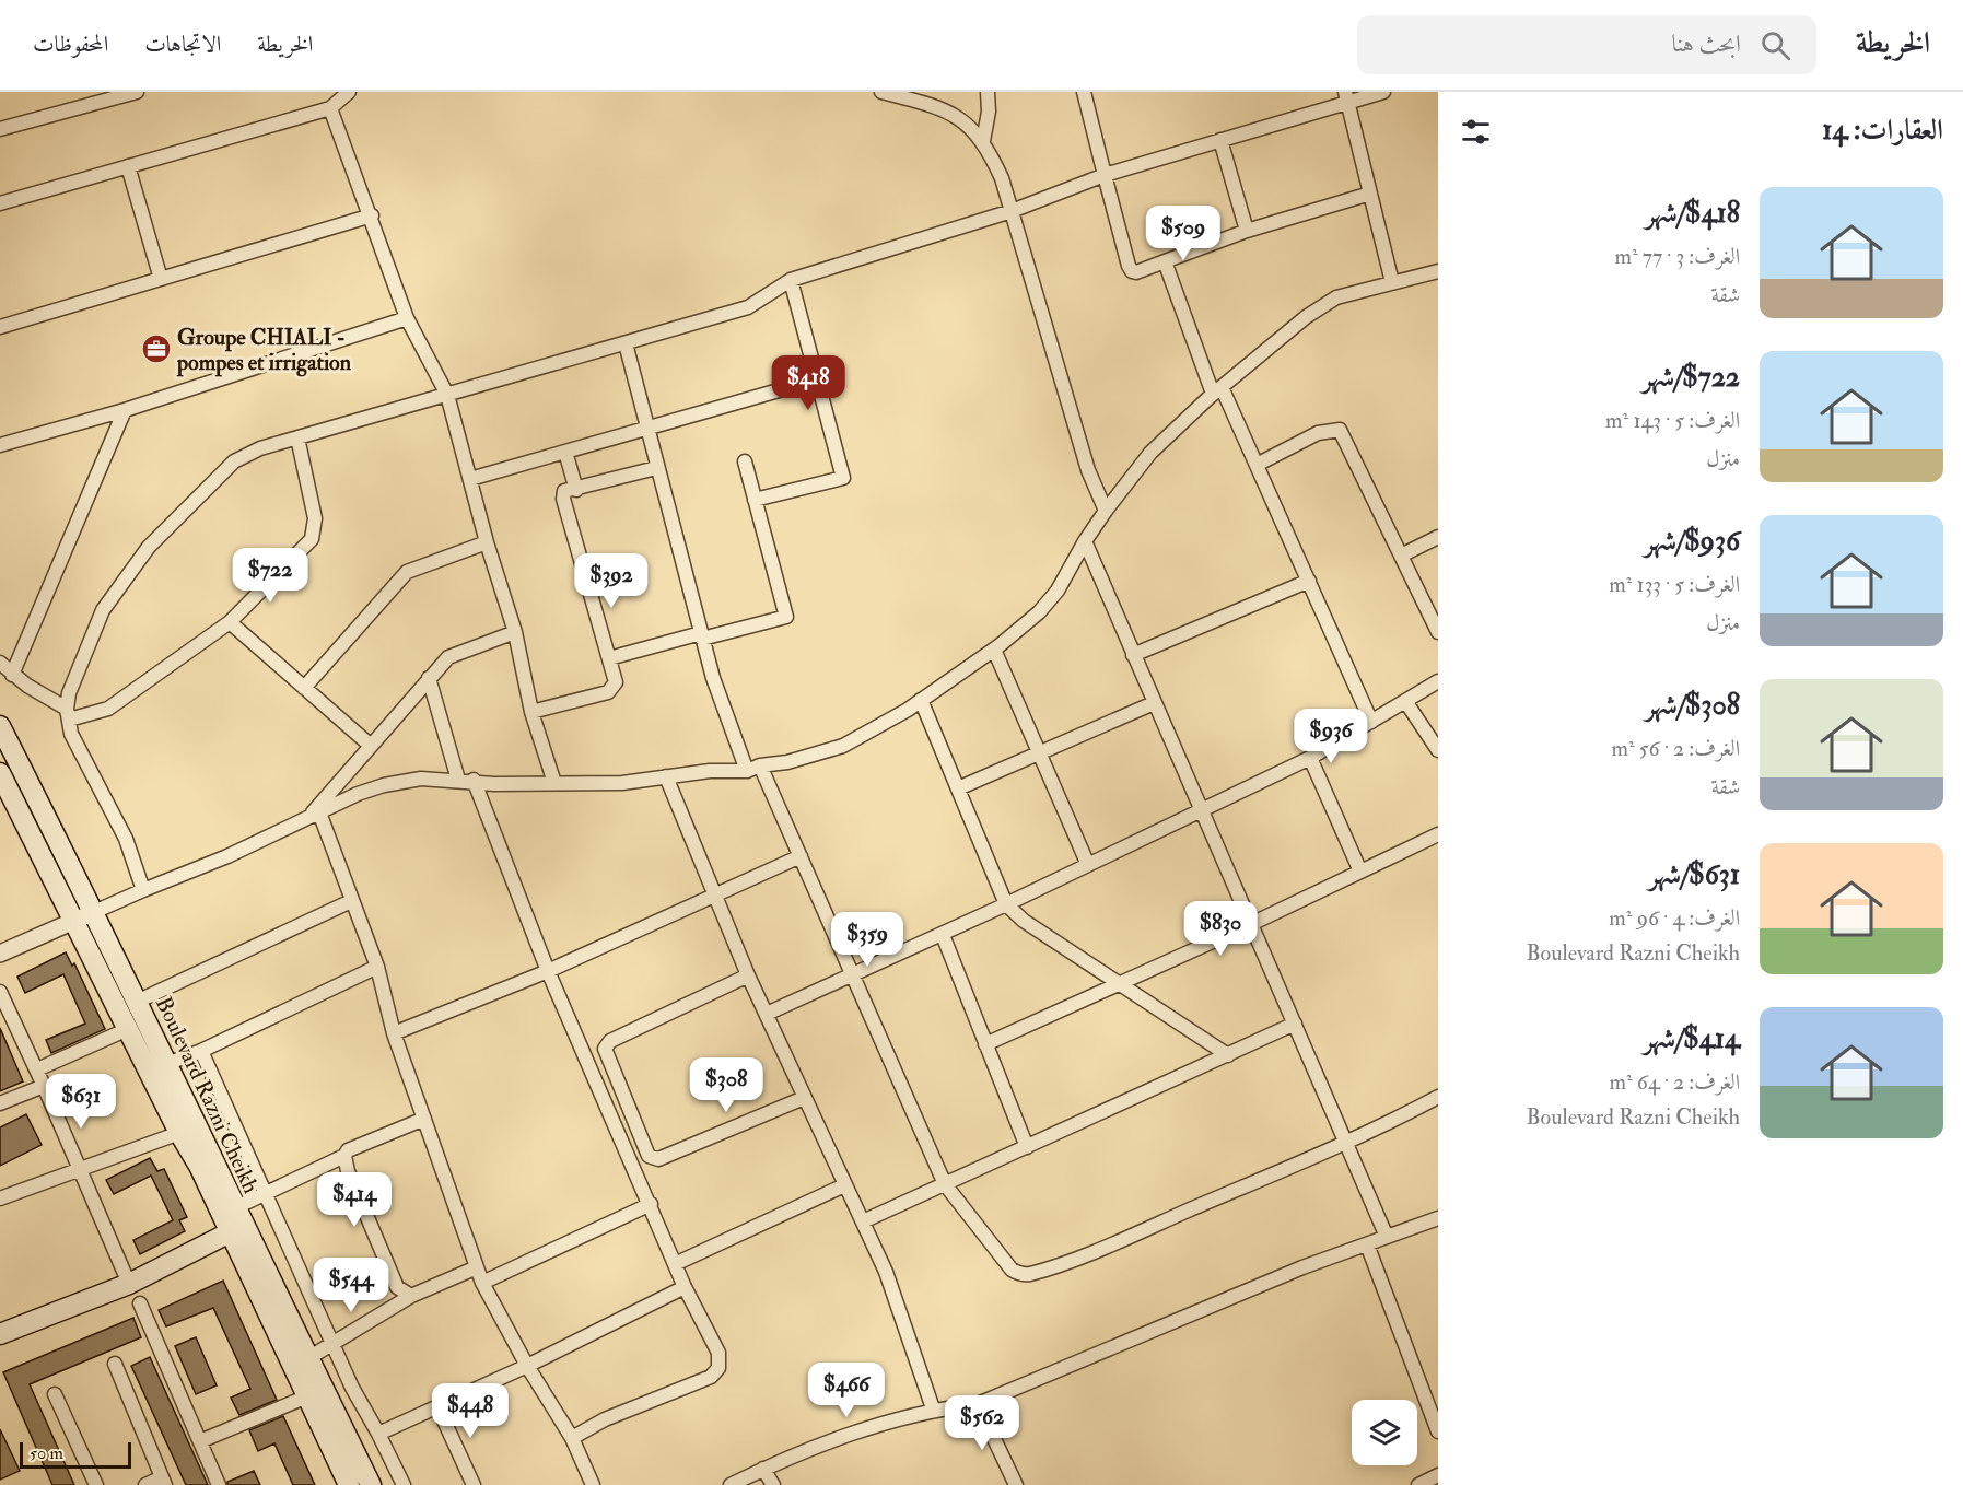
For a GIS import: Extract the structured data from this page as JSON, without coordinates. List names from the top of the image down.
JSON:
{
  "streets": {
    "main road": ["Boulevard Razni Cheikh"]
  },
  "places": {
    "office": ["Groupe CHIALI - pompes et irrigation"]
  },
  "scale_bar": "50 m",
  "page": {
    "header": "الخريطة",
    "search": "ابحث هنا",
    "nav": ["الخريطة", "الاتجاهات", "المحفوظات"],
    "heading": "العقارات: 14",
    "list": [
      {
        "name": "$418/شهر",
        "note": "الغرف: 3 · 77 m² · شقة"
      },
      {
        "name": "$722/شهر",
        "note": "الغرف: 5 · 143 m² · منزل"
      },
      {
        "name": "$936/شهر",
        "note": "الغرف: 5 · 133 m² · منزل"
      },
      {
        "name": "$308/شهر",
        "note": "الغرف: 2 · 56 m² · شقة"
      },
      {
        "name": "$631/شهر",
        "note": "الغرف: 4 · 96 m² · Boulevard Razni Cheikh"
      },
      {
        "name": "$414/شهر",
        "note": "الغرف: 2 · 64 m² · Boulevard Razni Cheikh"
      }
    ],
    "price": [
      "$509",
      "$418",
      "$722",
      "$392",
      "$936",
      "$830",
      "$359",
      "$308",
      "$631",
      "$414",
      "$544",
      "$466",
      "$448",
      "$562"
    ],
    "scale": "50 m"
  }
}
